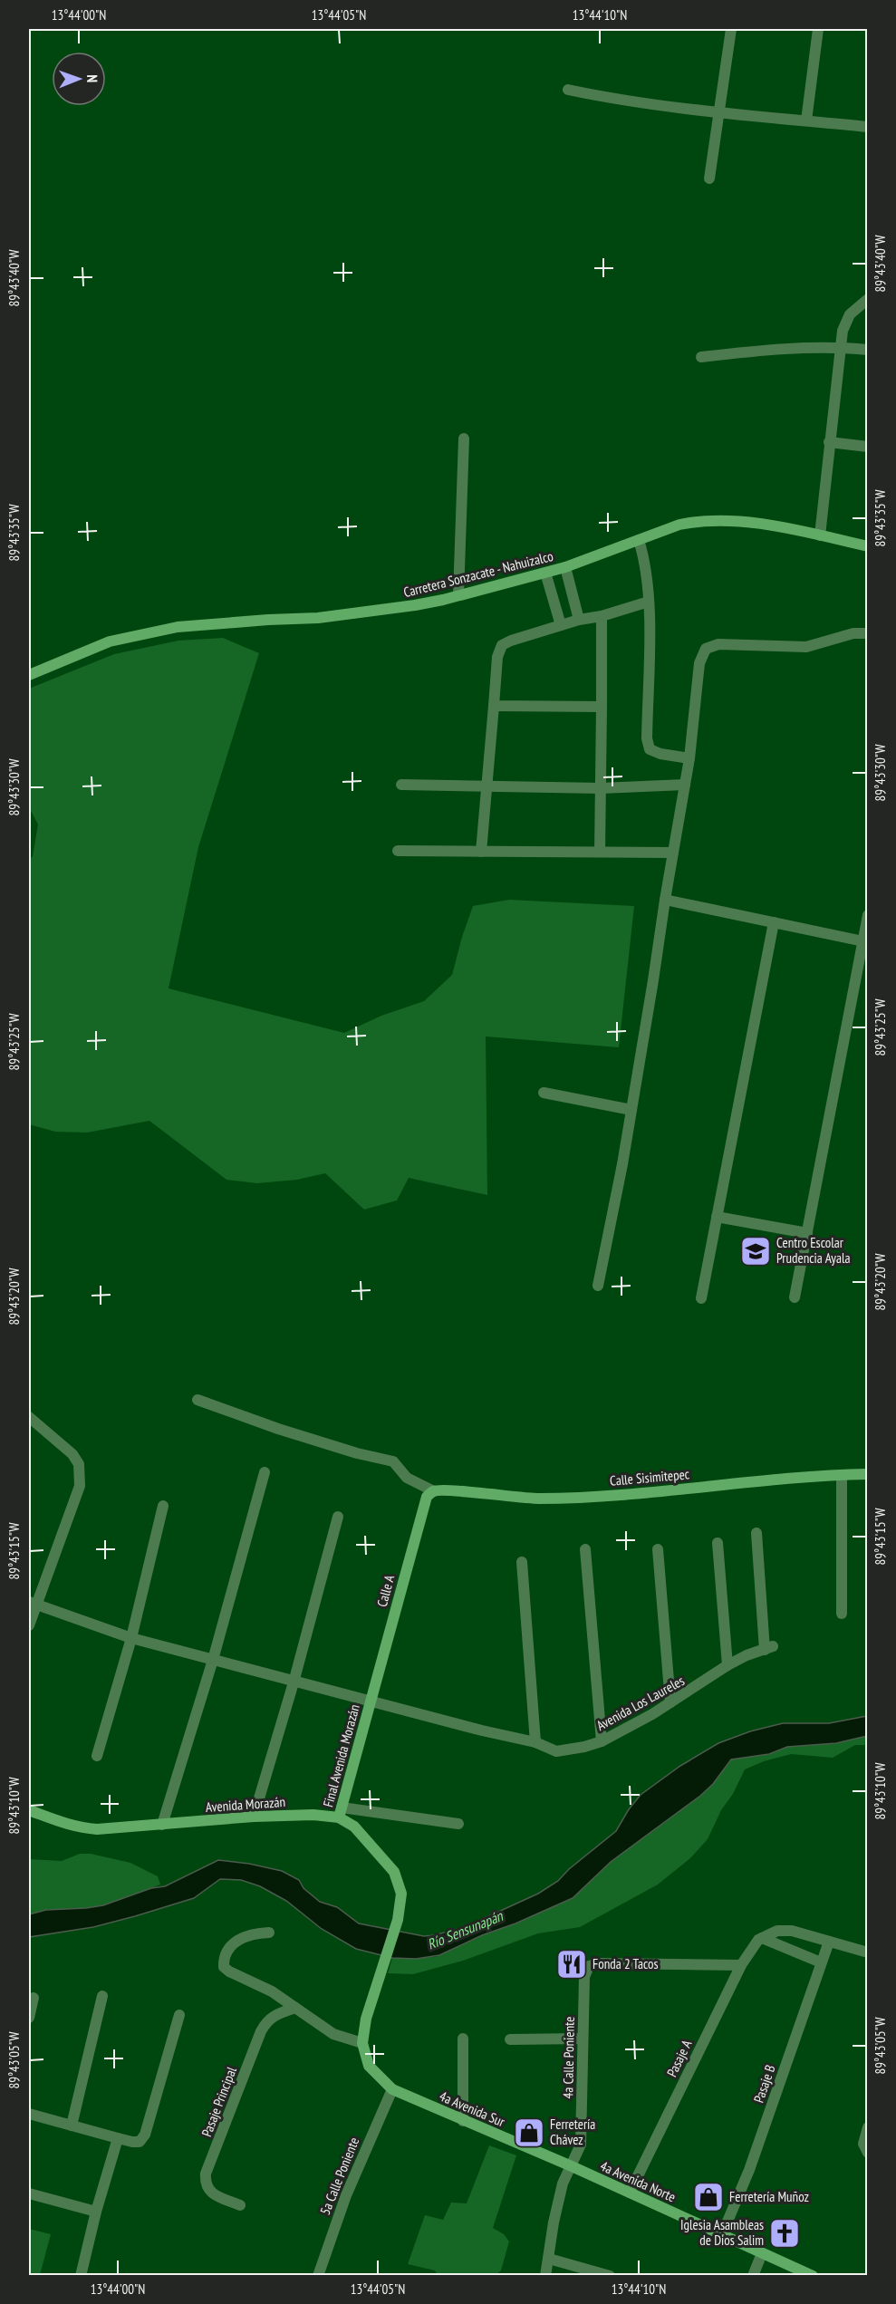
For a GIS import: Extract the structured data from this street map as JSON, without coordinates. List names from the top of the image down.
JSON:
{
  "streets": {
    "street": [
      "Carretera Sonzacate - Nahuizalco",
      "Calle Sisimitepec",
      "Calle A",
      "Avenida Los Laureles",
      "Final Avenida Morazán",
      "Avenida Morazán",
      "4a Calle Poniente",
      "Pasaje A",
      "Pasaje B",
      "Pasaje Principal",
      "4a Avenida Sur",
      "5a Calle Poniente",
      "4a Avenida Norte"
    ]
  },
  "crossings": [
    ["Calle Sisimitepec", "Calle A"],
    ["Calle A", "Avenida Los Laureles"],
    ["Calle A", "Final Avenida Morazán"],
    ["Avenida Los Laureles", "Final Avenida Morazán"],
    ["Final Avenida Morazán", "Avenida Morazán"],
    ["4a Calle Poniente", "Pasaje A"],
    ["4a Calle Poniente", "4a Avenida Sur"],
    ["4a Calle Poniente", "4a Avenida Norte"],
    ["Pasaje A", "4a Avenida Norte"],
    ["Pasaje B", "4a Avenida Norte"],
    ["4a Avenida Sur", "5a Calle Poniente"],
    ["4a Avenida Sur", "4a Avenida Norte"]
  ],
  "water": ["Río Sensunapán"],
  "places": {
    "school or university": ["Centro Escolar Prudencia Ayala"],
    "restaurant": ["Fonda 2 Tacos"],
    "shop": ["Ferretería Chávez", "Ferretería Muñoz"],
    "church": ["Iglesia Asambleas de Dios Salim"]
  },
  "north": "right",
  "coordinates": [
    "13°44'00\"N",
    "13°44'05\"N",
    "13°44'10\"N",
    "89°43'40\"W",
    "89°43'35\"W",
    "89°43'30\"W",
    "89°43'25\"W",
    "89°43'20\"W",
    "89°43'15\"W",
    "89°43'10\"W",
    "89°43'05\"W"
  ]
}
